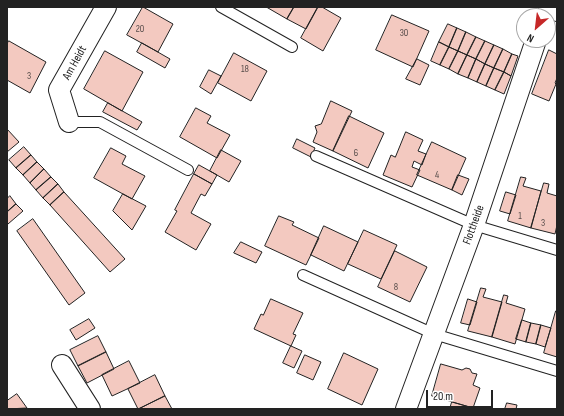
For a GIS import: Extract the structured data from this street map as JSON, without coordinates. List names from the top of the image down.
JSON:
{
  "streets": {
    "street": ["Am Heidt", "Flottheide"]
  },
  "house_numbers": [
    "20",
    "30",
    "18",
    "3",
    "6",
    "4",
    "1",
    "3",
    "8"
  ],
  "scale_bar": "20 m",
  "north": "bottom left"
}
